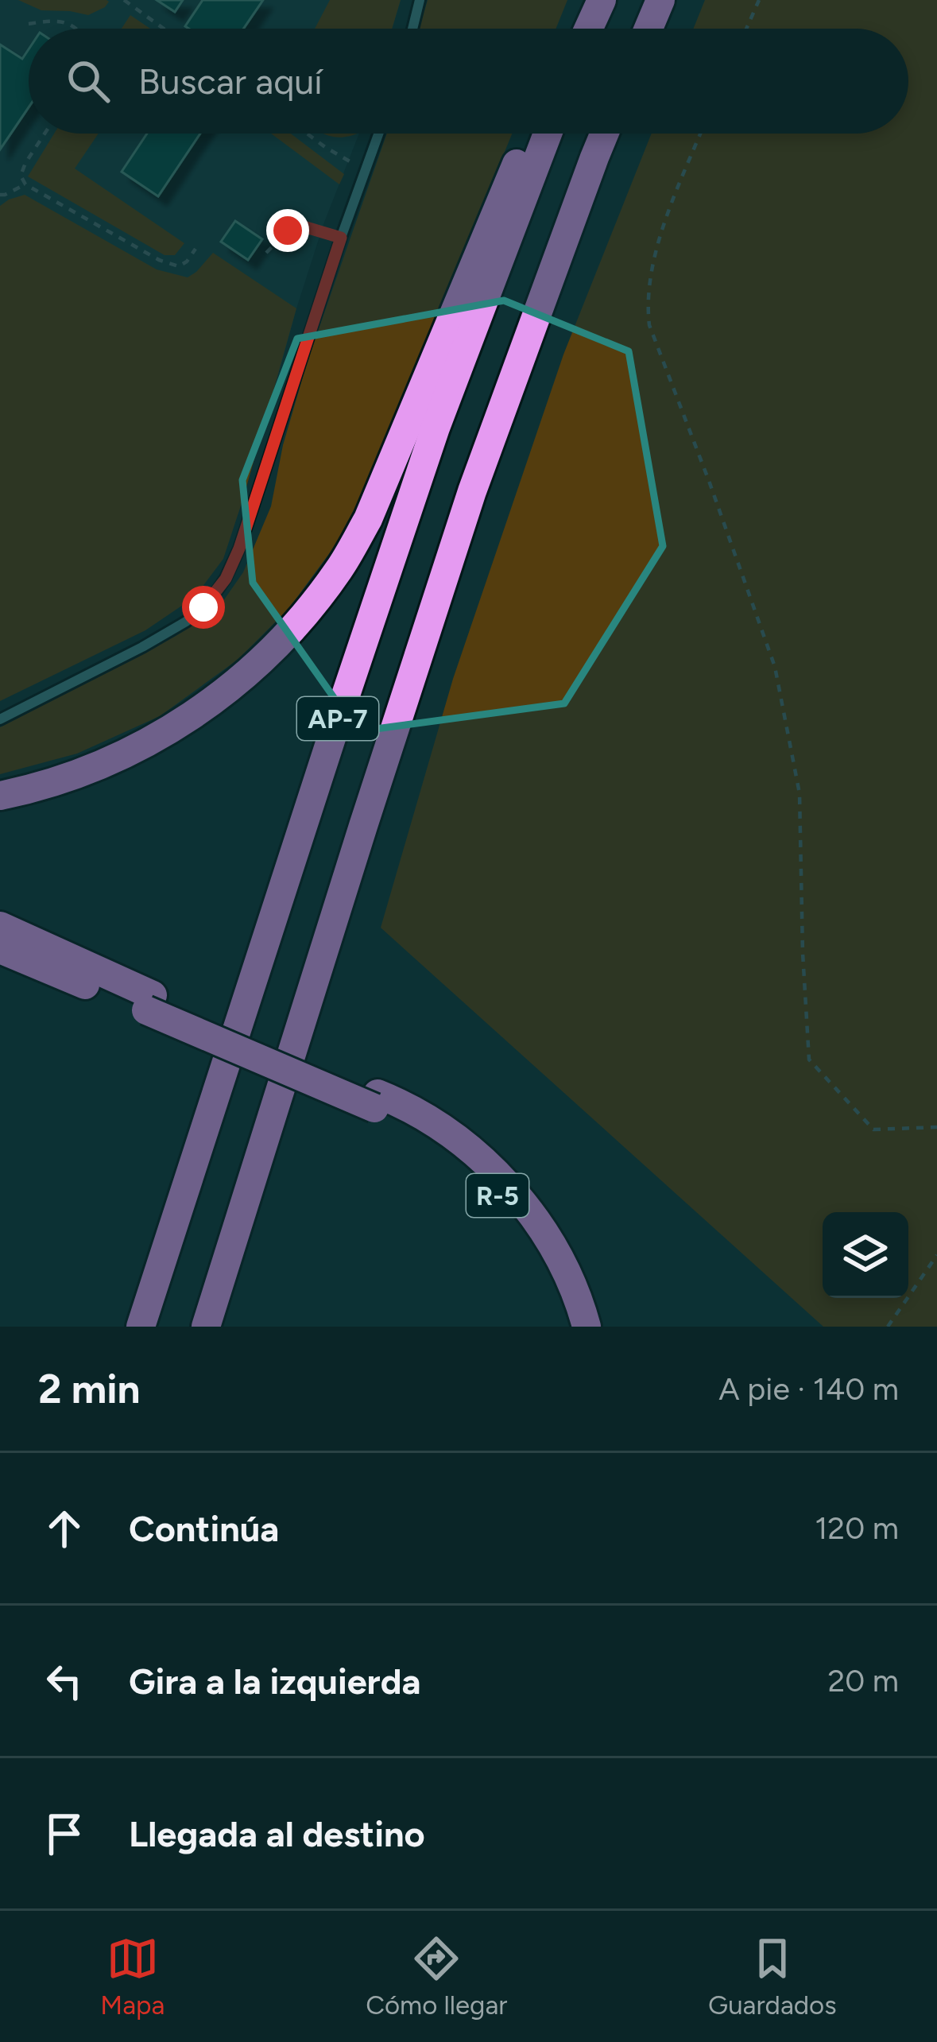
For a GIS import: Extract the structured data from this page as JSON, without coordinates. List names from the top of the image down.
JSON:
{
  "streets": {
    "highway": ["AP-7", "R-5"]
  },
  "page": {
    "search": "Buscar aquí",
    "heading": ["2 min", "A pie · 140 m"],
    "list": [
      ["Continúa", "120 m"],
      ["Gira a la izquierda", "20 m"],
      "Llegada al destino"
    ],
    "nav": ["Mapa", "Cómo llegar", "Guardados"]
  }
}
